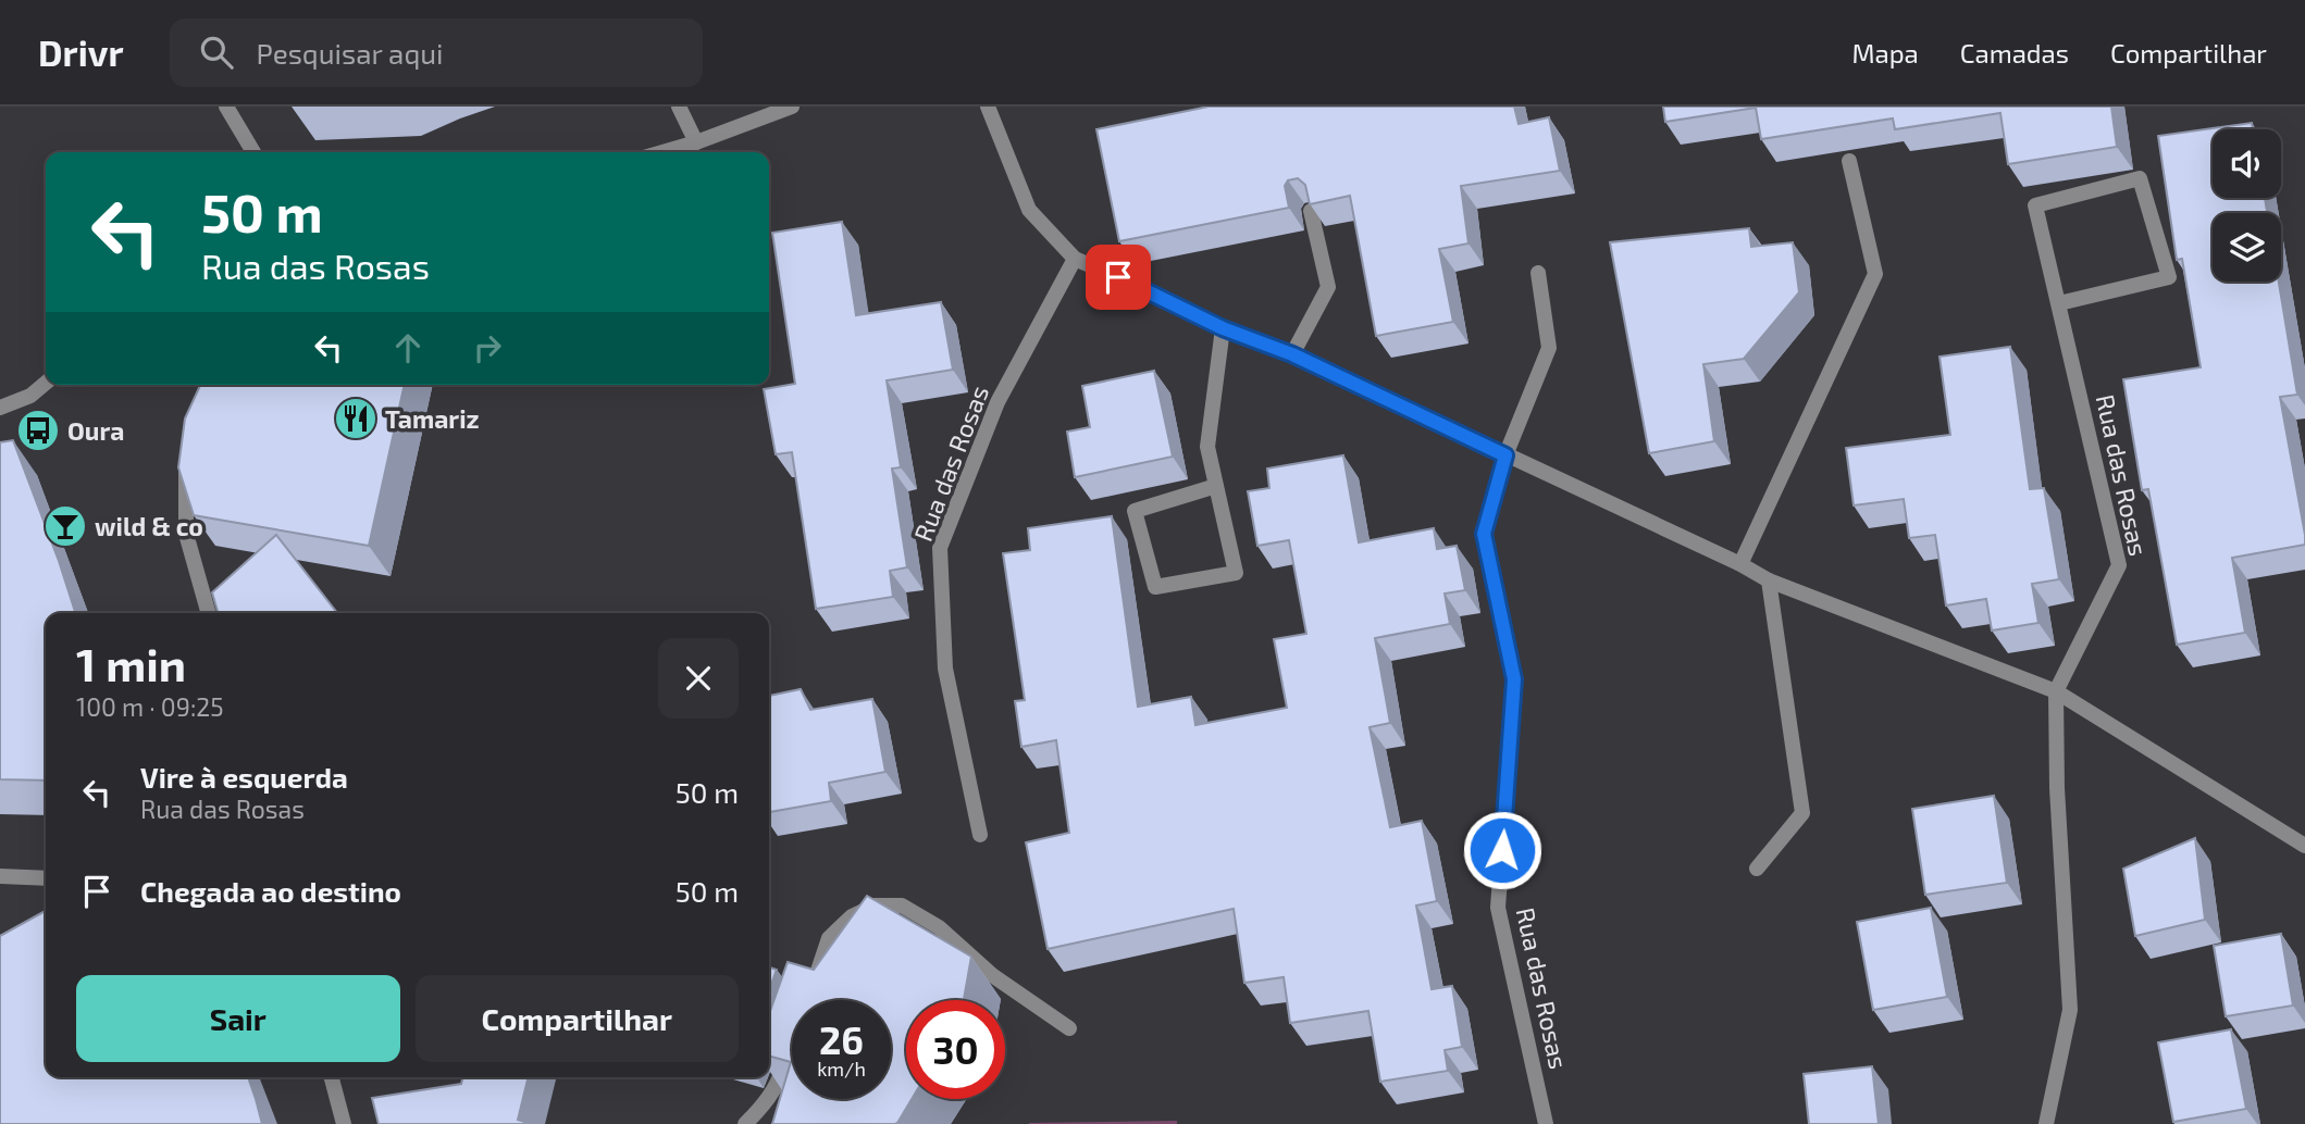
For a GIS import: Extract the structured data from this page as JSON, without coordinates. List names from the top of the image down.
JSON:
{
  "streets": {
    "street": ["Rua das Rosas"]
  },
  "places": {
    "restaurant": ["Tamariz"],
    "bus stop": ["Oura"],
    "bar": ["wild & co"]
  },
  "page": {
    "header": "Drivr",
    "search": "Pesquisar aqui",
    "nav": ["Mapa", "Camadas", "Compartilhar"],
    "turn": ["50 m", "Rua das Rosas"],
    "heading": ["1 min", "100 m · 09:25"],
    "list": [
      {
        "name": "Vire à esquerda",
        "note": "Rua das Rosas",
        "value": "50 m"
      },
      {
        "name": "Chegada ao destino",
        "value": "50 m"
      }
    ],
    "buttons": ["Sair", "Compartilhar"],
    "speed": "26 km/h",
    "limit": "30"
  }
}
